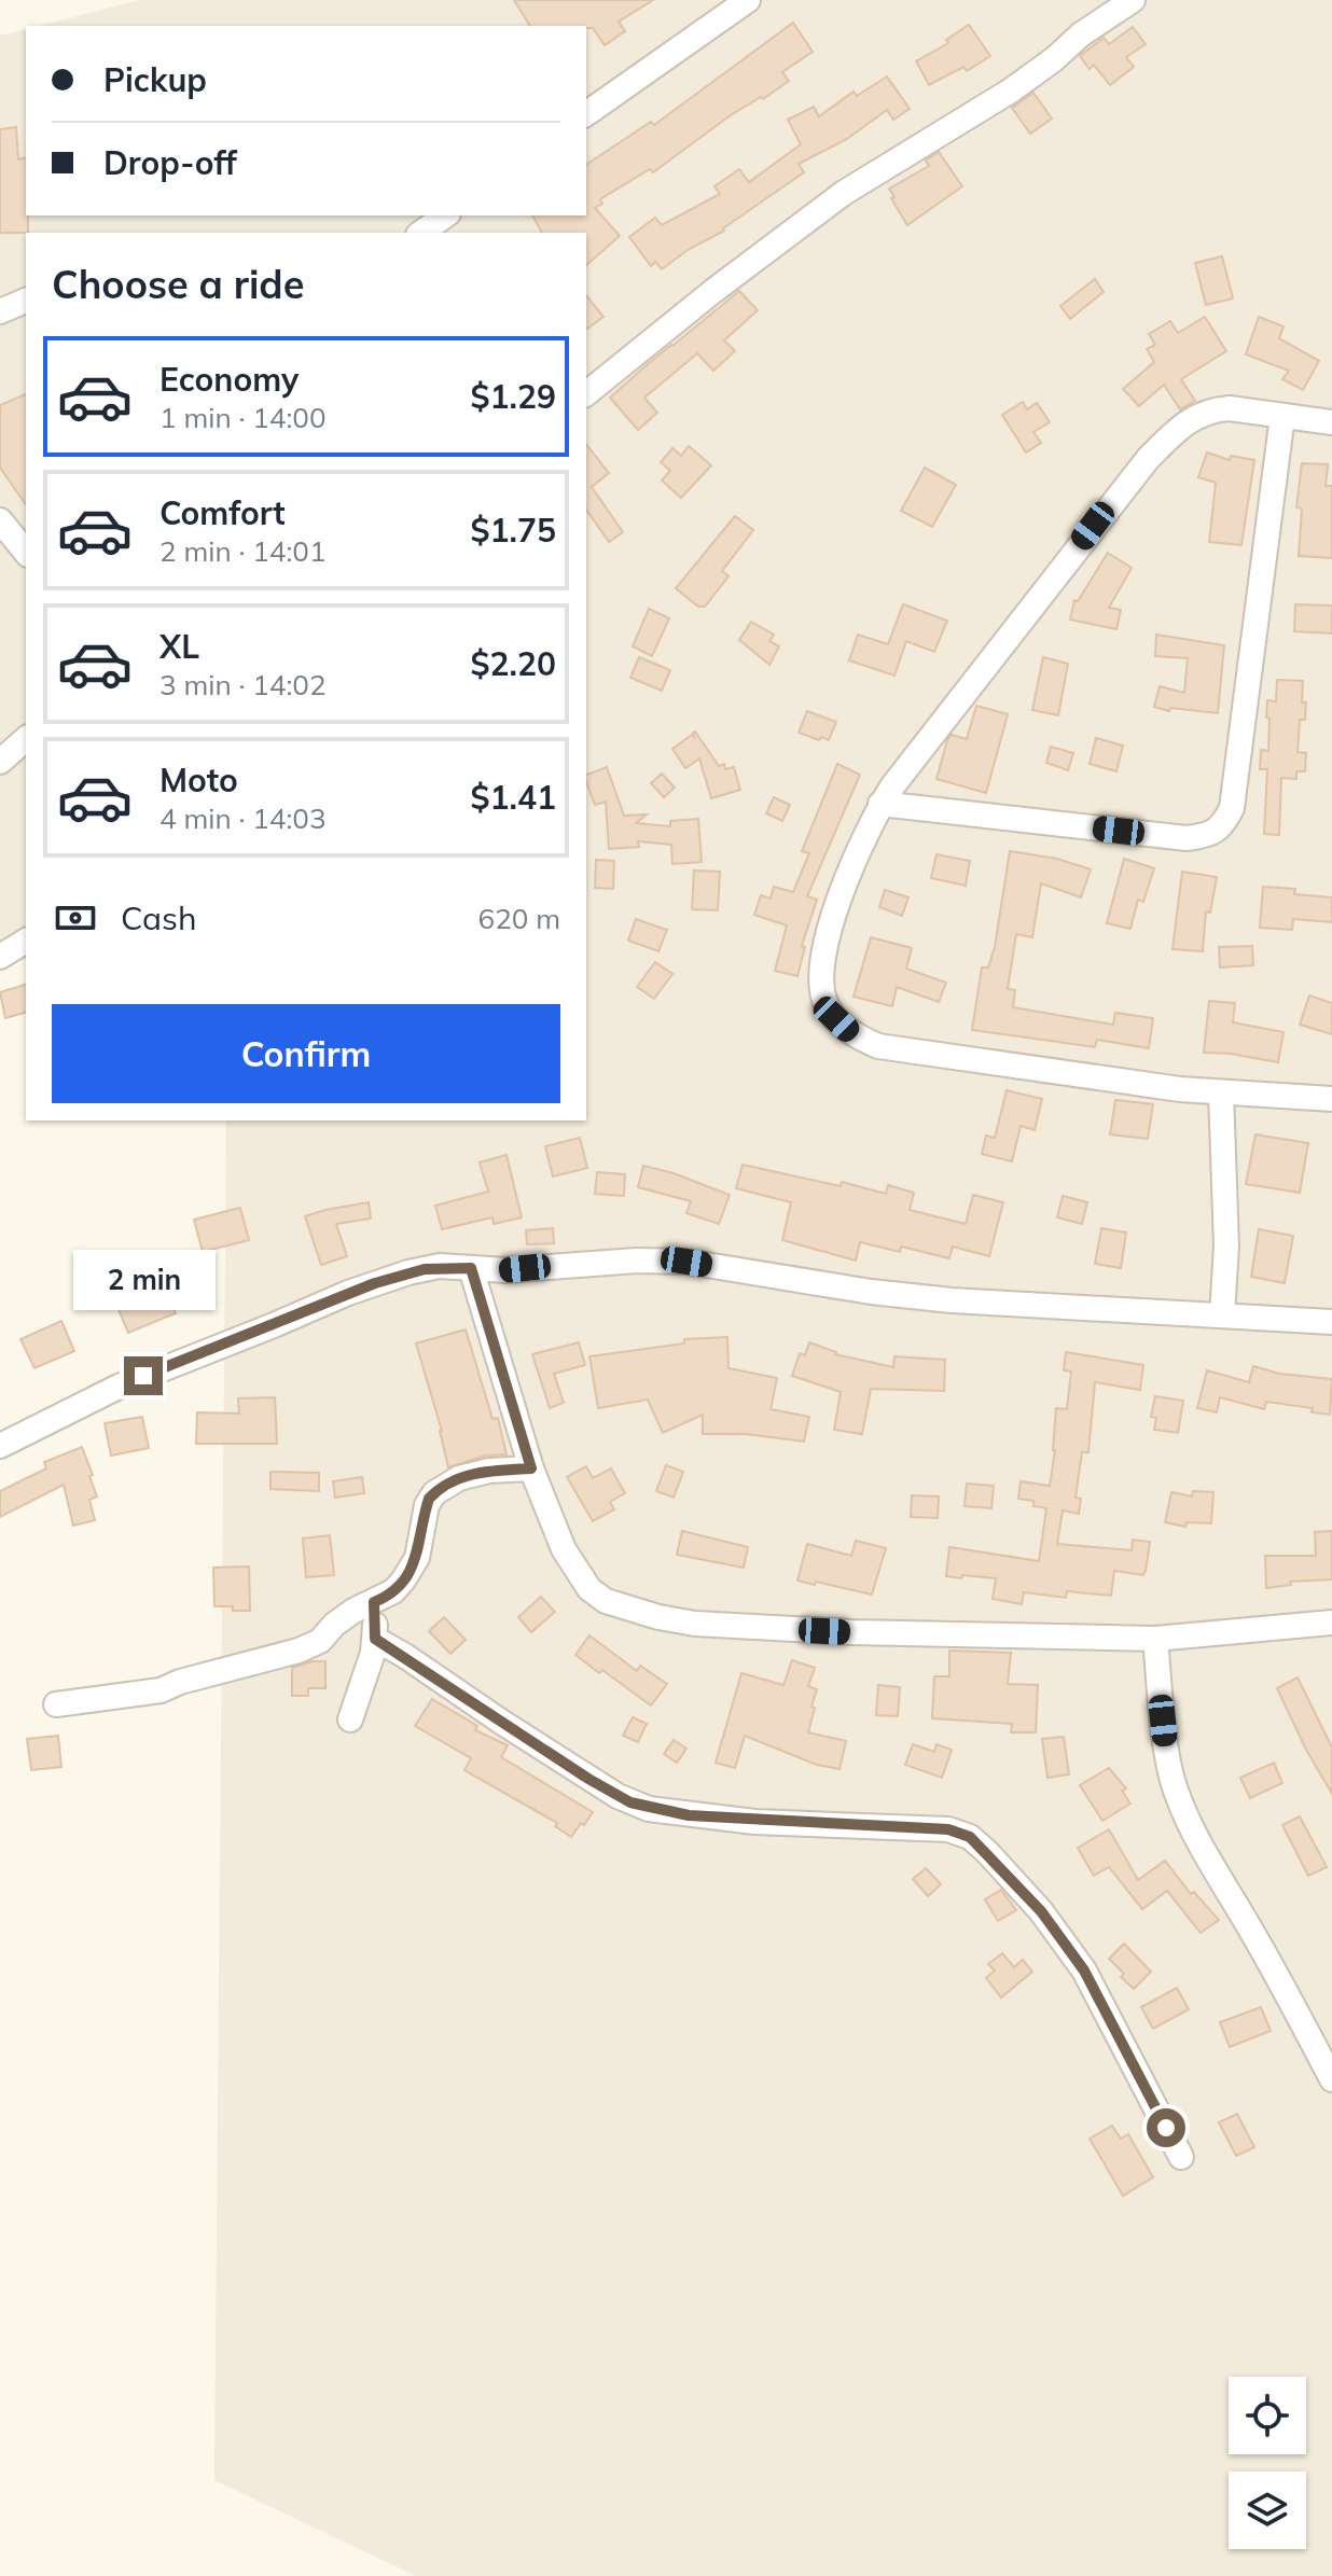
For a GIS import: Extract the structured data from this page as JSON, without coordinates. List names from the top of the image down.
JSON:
{
  "page": {
    "banner": ["Pickup", "Drop-off"],
    "heading": "Choose a ride",
    "list": [
      {
        "name": "Economy",
        "note": "1 min · 14:00",
        "value": "$1.29"
      },
      {
        "name": "Comfort",
        "note": "2 min · 14:01",
        "value": "$1.75"
      },
      {
        "name": "XL",
        "note": "3 min · 14:02",
        "value": "$2.20"
      },
      {
        "name": "Moto",
        "note": "4 min · 14:03",
        "value": "$1.41"
      }
    ],
    "pay": ["Cash", "620 m"],
    "buttons": "Confirm",
    "bubble": "2 min"
  }
}
